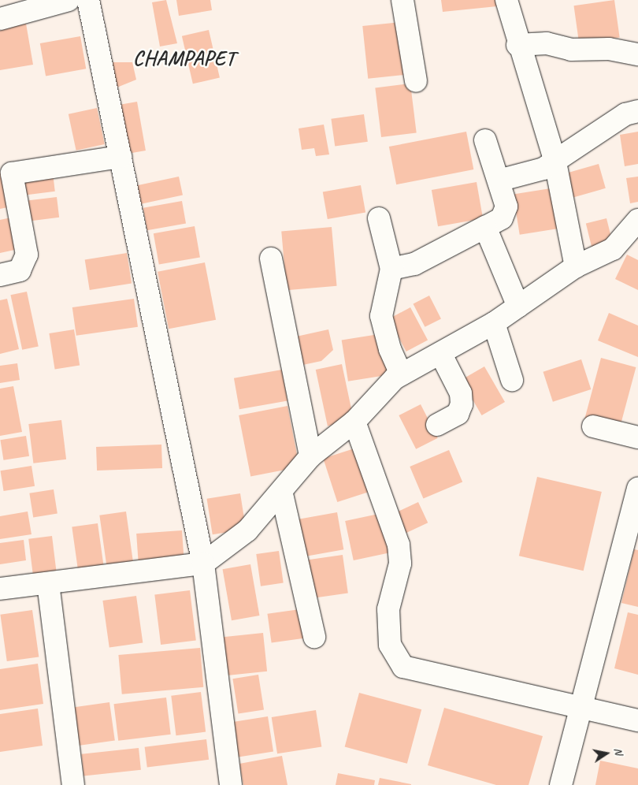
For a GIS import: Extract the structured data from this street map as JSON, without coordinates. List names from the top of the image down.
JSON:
{
  "districts": ["CHAMPAPET"],
  "north": "right"
}
